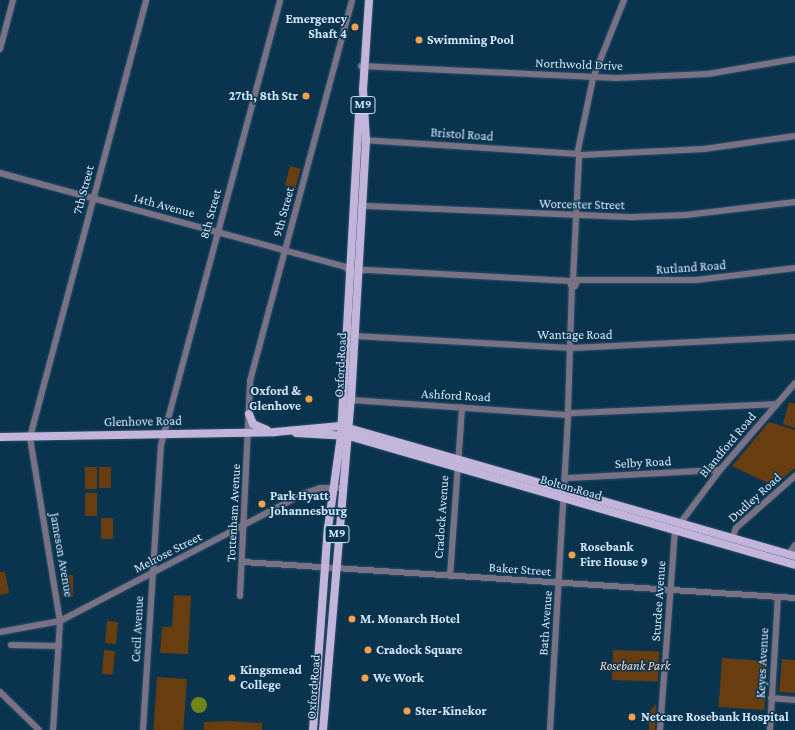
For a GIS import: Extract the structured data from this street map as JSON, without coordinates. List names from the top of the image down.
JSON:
{
  "streets": {
    "main road": [
      "M9",
      "Oxford Road",
      "Glenhove Road",
      "Bolton Road"
    ],
    "street": [
      "Northwold Drive",
      "Bristol Road",
      "7th Street",
      "Worcester Street",
      "14th Avenue",
      "9th Street",
      "8th Street",
      "Rutland Road",
      "Wantage Road",
      "Ashford Road",
      "Blandford Road",
      "Selby Road",
      "Dudley Road",
      "Tottenham Avenue",
      "Cradock Avenue",
      "Melrose Street",
      "Jameson Avenue",
      "Baker Street",
      "Sturdee Avenue",
      "Bath Avenue",
      "Cecil Avenue",
      "Keyes Avenue"
    ]
  },
  "crossings": [
    ["Northwold Drive", "Oxford Road"],
    ["Northwold Drive", "Bath Avenue"],
    ["Bristol Road", "Oxford Road"],
    ["Bristol Road", "Bath Avenue"],
    ["7th Street", "14th Avenue"],
    ["7th Street", "Jameson Avenue"],
    ["Worcester Street", "Oxford Road"],
    ["Worcester Street", "Bath Avenue"],
    ["14th Avenue", "9th Street"],
    ["14th Avenue", "8th Street"],
    ["14th Avenue", "Rutland Road"],
    ["14th Avenue", "Oxford Road"],
    ["9th Street", "Glenhove Road"],
    ["9th Street", "Tottenham Avenue"],
    ["8th Street", "Glenhove Road"],
    ["8th Street", "Cecil Avenue"],
    ["Rutland Road", "Oxford Road"],
    ["Rutland Road", "Bath Avenue"],
    ["Wantage Road", "Oxford Road"],
    ["Wantage Road", "Bath Avenue"],
    ["Oxford Road", "Ashford Road"],
    ["Oxford Road", "Glenhove Road"],
    ["Oxford Road", "Bolton Road"],
    ["Oxford Road", "Melrose Street"],
    ["Oxford Road", "Baker Street"],
    ["Ashford Road", "Blandford Road"],
    ["Ashford Road", "Cradock Avenue"],
    ["Ashford Road", "Bath Avenue"],
    ["Glenhove Road", "Bolton Road"],
    ["Glenhove Road", "Tottenham Avenue"],
    ["Glenhove Road", "Jameson Avenue"],
    ["Glenhove Road", "Cecil Avenue"],
    ["Blandford Road", "Selby Road"],
    ["Blandford Road", "Bolton Road"],
    ["Blandford Road", "Sturdee Avenue"],
    ["Selby Road", "Bath Avenue"],
    ["Bolton Road", "Dudley Road"],
    ["Bolton Road", "Cradock Avenue"],
    ["Bolton Road", "Sturdee Avenue"],
    ["Bolton Road", "Bath Avenue"],
    ["Tottenham Avenue", "Melrose Street"],
    ["Tottenham Avenue", "Baker Street"],
    ["Cradock Avenue", "Baker Street"],
    ["Melrose Street", "Jameson Avenue"],
    ["Melrose Street", "Cecil Avenue"],
    ["Baker Street", "Sturdee Avenue"],
    ["Baker Street", "Bath Avenue"],
    ["Baker Street", "Keyes Avenue"]
  ],
  "parks": ["Rosebank Park"],
  "places": [
    "Emergency Shaft 4",
    "Swimming Pool",
    "27th, 8th Str",
    "Oxford & Glenhove",
    "Park Hyatt Johannesburg",
    "Rosebank Fire House 9",
    "M. Monarch Hotel",
    "Cradock Square",
    "Kingsmead College",
    "We Work",
    "Ster-Kinekor",
    "Netcare Rosebank Hospital"
  ]
}
